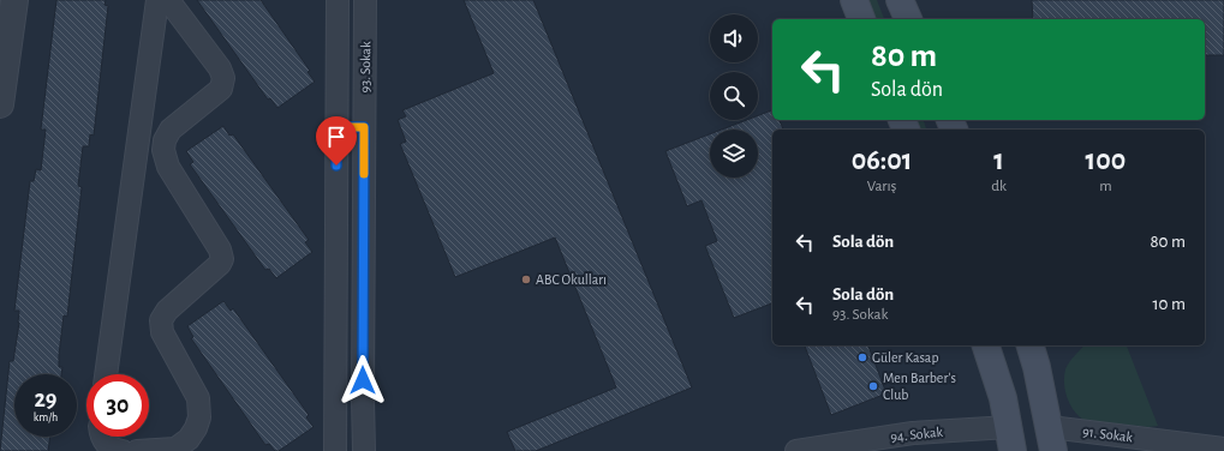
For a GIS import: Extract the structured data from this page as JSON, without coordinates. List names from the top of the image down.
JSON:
{
  "streets": {
    "street": ["93. Sokak", "94. Sokak", "91. Sokak"]
  },
  "places": ["ABC Okulları", "Güler Kasap", "Men Barber's Club"],
  "page": {
    "turn": ["80 m", "Sola dön"],
    "eta": [
      "06:01",
      "Varış",
      "1",
      "dk",
      "100",
      "m"
    ],
    "list": [
      {
        "name": "Sola dön",
        "value": "80 m"
      },
      {
        "name": "Sola dön",
        "note": "93. Sokak",
        "value": "10 m"
      }
    ],
    "speed": "29 km/h",
    "limit": "30"
  }
}
